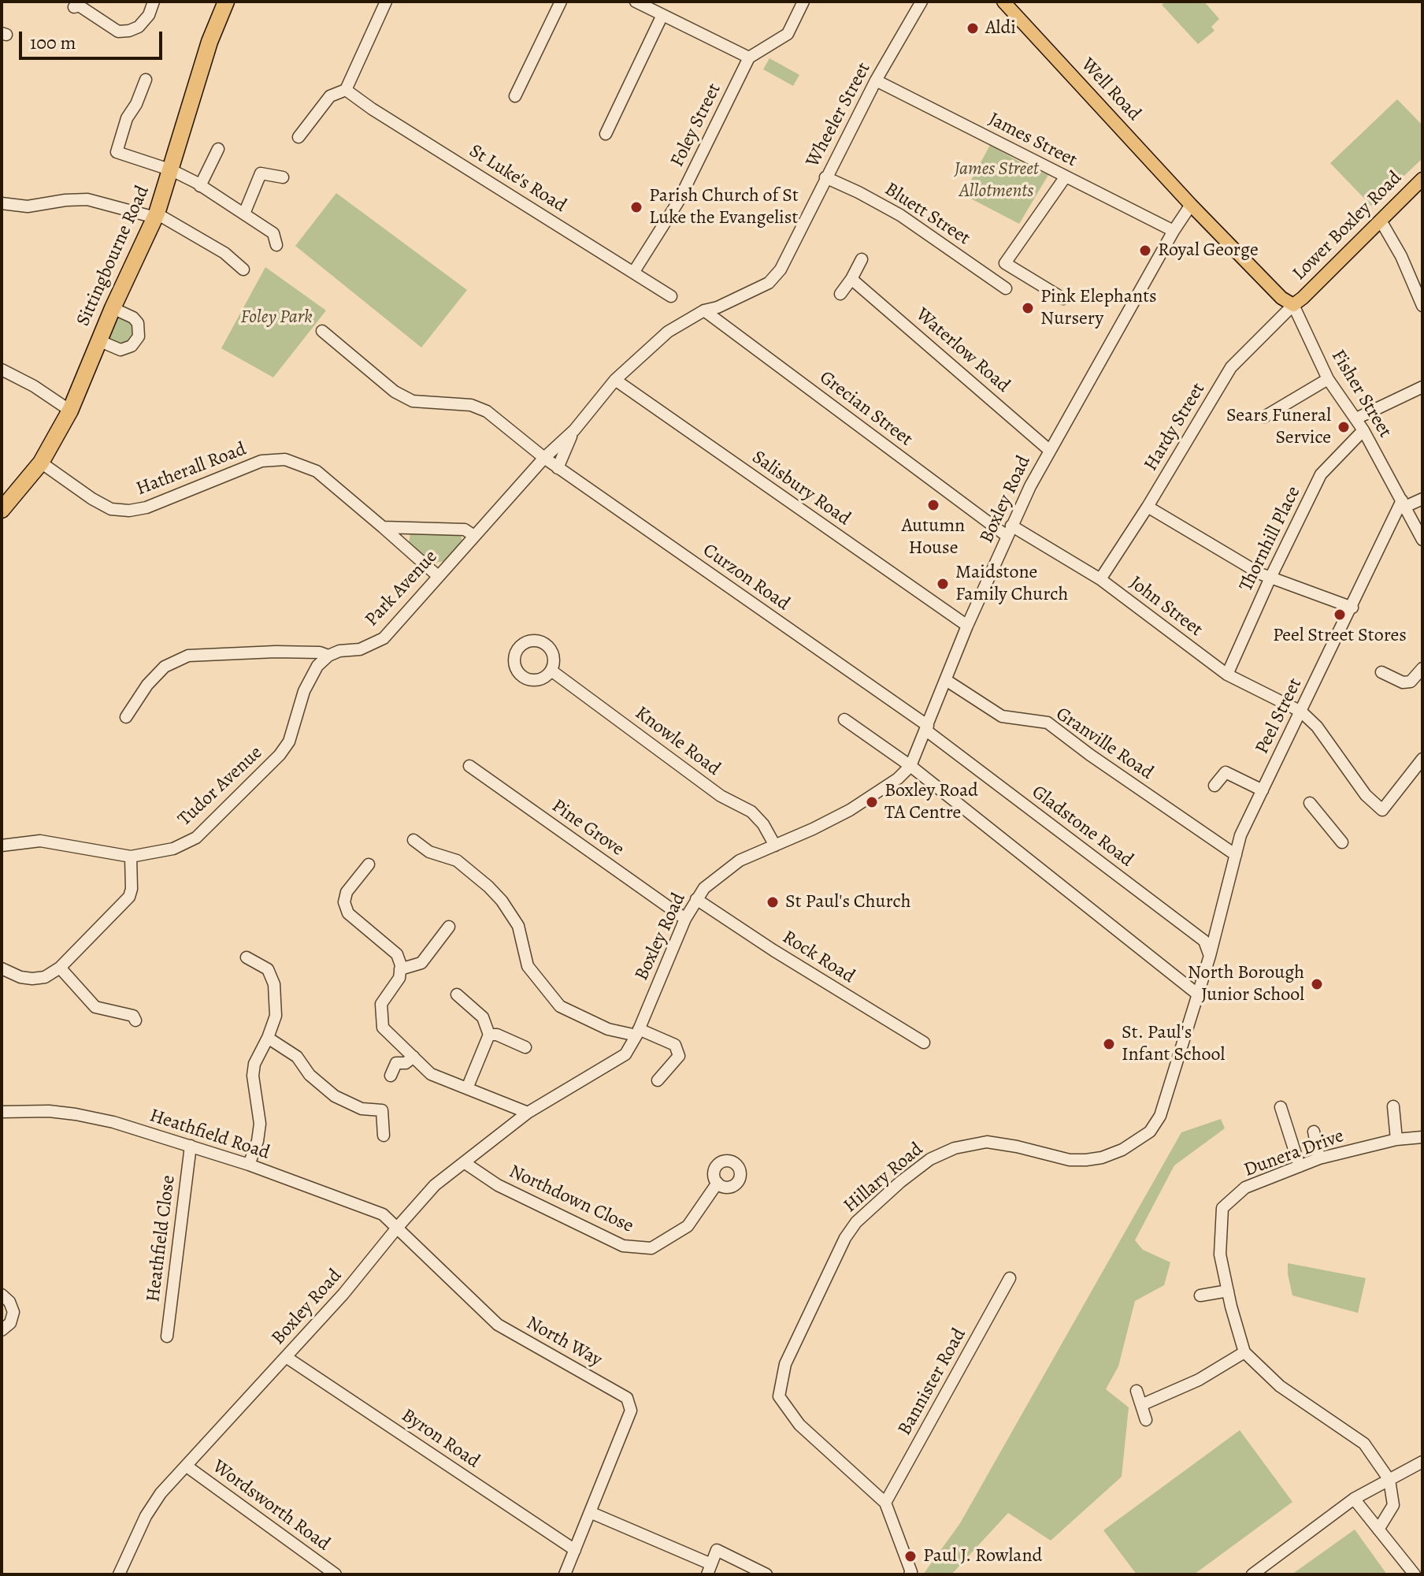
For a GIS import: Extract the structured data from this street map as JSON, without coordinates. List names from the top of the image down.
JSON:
{
  "streets": {
    "highway": ["Sittingbourne Road"],
    "main road": ["Well Road", "Lower Boxley Road"],
    "street": [
      "Wheeler Street",
      "Foley Street",
      "James Street",
      "St Luke's Road",
      "Bluett Street",
      "Waterlow Road",
      "Fisher Street",
      "Grecian Street",
      "Hardy Street",
      "Hatherall Road",
      "Salisbury Road",
      "Boxley Road",
      "Thornhill Place",
      "Curzon Road",
      "Park Avenue",
      "John Street",
      "Peel Street",
      "Knowle Road",
      "Granville Road",
      "Tudor Avenue",
      "Gladstone Road",
      "Pine Grove",
      "Rock Road",
      "Heathfield Road",
      "Dunera Drive",
      "Hillary Road",
      "Northdown Close",
      "Heathfield Close",
      "North Way",
      "Bannister Road",
      "Byron Road",
      "Wordsworth Road"
    ]
  },
  "crossings": [
    ["Well Road", "Lower Boxley Road"],
    ["Well Road", "Boxley Road"],
    ["Wheeler Street", "James Street"],
    ["Wheeler Street", "Bluett Street"],
    ["Wheeler Street", "Grecian Street"],
    ["Wheeler Street", "Salisbury Road"],
    ["Wheeler Street", "Park Avenue"],
    ["Foley Street", "St Luke's Road"],
    ["James Street", "Boxley Road"],
    ["Lower Boxley Road", "Fisher Street"],
    ["Lower Boxley Road", "Hardy Street"],
    ["Lower Boxley Road", "Boxley Road"],
    ["Sittingbourne Road", "Hatherall Road"],
    ["Waterlow Road", "Boxley Road"],
    ["Fisher Street", "Hardy Street"],
    ["Fisher Street", "Thornhill Place"],
    ["Fisher Street", "Peel Street"],
    ["Grecian Street", "Boxley Road"],
    ["Grecian Street", "John Street"],
    ["Hardy Street", "John Street"],
    ["Hatherall Road", "Park Avenue"],
    ["Salisbury Road", "Boxley Road"],
    ["Salisbury Road", "Park Avenue"],
    ["Boxley Road", "Curzon Road"],
    ["Boxley Road", "John Street"],
    ["Boxley Road", "Knowle Road"],
    ["Boxley Road", "Granville Road"],
    ["Boxley Road", "Gladstone Road"],
    ["Boxley Road", "Pine Grove"],
    ["Boxley Road", "Rock Road"],
    ["Boxley Road", "Heathfield Road"],
    ["Boxley Road", "Northdown Close"],
    ["Boxley Road", "North Way"],
    ["Boxley Road", "Byron Road"],
    ["Boxley Road", "Wordsworth Road"],
    ["Thornhill Place", "John Street"],
    ["Curzon Road", "Park Avenue"],
    ["Curzon Road", "Gladstone Road"],
    ["Park Avenue", "Tudor Avenue"],
    ["John Street", "Peel Street"],
    ["Peel Street", "Granville Road"],
    ["Peel Street", "Gladstone Road"],
    ["Peel Street", "Hillary Road"],
    ["Gladstone Road", "Hillary Road"],
    ["Heathfield Road", "Heathfield Close"],
    ["Heathfield Road", "North Way"],
    ["Hillary Road", "Bannister Road"],
    ["North Way", "Byron Road"]
  ],
  "parks": ["James Street Allotments", "Foley Park"],
  "places": [
    "Aldi",
    "Parish Church of St Luke the Evangelist",
    "Royal George",
    "Pink Elephants Nursery",
    "Sears Funeral Service",
    "Autumn House",
    "Maidstone Family Church",
    "Peel Street Stores",
    "Boxley Road TA Centre",
    "St Paul's Church",
    "North Borough Junior School",
    "St. Paul's Infant School",
    "Paul J. Rowland"
  ],
  "scale_bar": "100 m"
}
